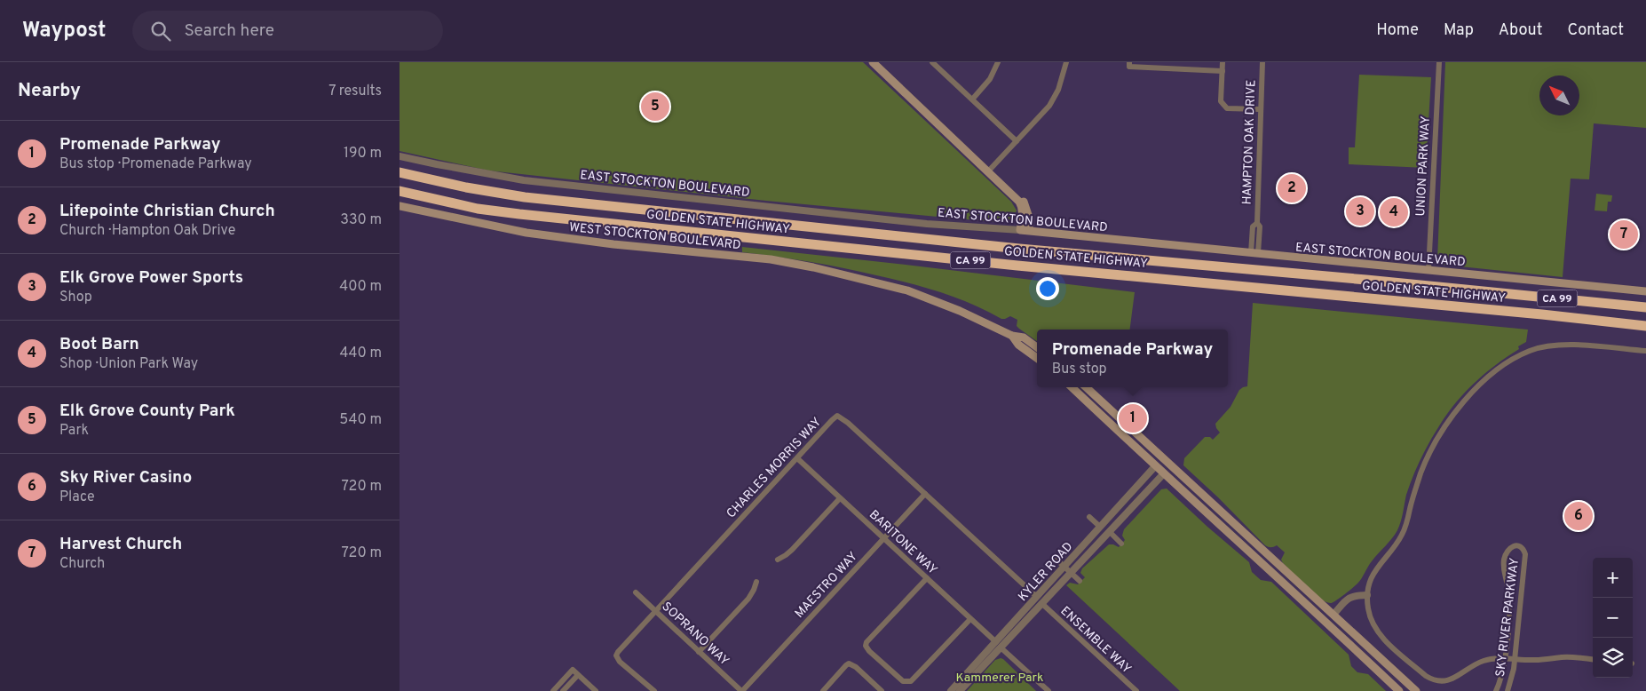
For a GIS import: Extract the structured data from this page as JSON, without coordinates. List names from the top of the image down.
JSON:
{
  "streets": {
    "highway": ["GOLDEN STATE HIGHWAY", "CA 99"],
    "main road": ["EAST STOCKTON BOULEVARD", "WEST STOCKTON BOULEVARD"],
    "street": [
      "HAMPTON OAK DRIVE",
      "UNION PARK WAY",
      "CHARLES MORRIS WAY",
      "BARITONE WAY",
      "KYLER ROAD",
      "MAESTRO WAY",
      "SKY RIVER PARKWAY",
      "SOPRANO WAY",
      "ENSEMBLE WAY"
    ]
  },
  "crossings": [
    ["HAMPTON OAK DRIVE", "EAST STOCKTON BOULEVARD"],
    ["UNION PARK WAY", "EAST STOCKTON BOULEVARD"],
    ["CHARLES MORRIS WAY", "BARITONE WAY"],
    ["CHARLES MORRIS WAY", "KYLER ROAD"],
    ["CHARLES MORRIS WAY", "MAESTRO WAY"],
    ["CHARLES MORRIS WAY", "SOPRANO WAY"],
    ["BARITONE WAY", "KYLER ROAD"],
    ["BARITONE WAY", "MAESTRO WAY"],
    ["KYLER ROAD", "ENSEMBLE WAY"],
    ["MAESTRO WAY", "SOPRANO WAY"]
  ],
  "parks": ["Kammerer Park"],
  "north": "top left",
  "page": {
    "header": "Waypost",
    "search": "Search here",
    "nav": [
      "Home",
      "Map",
      "About",
      "Contact"
    ],
    "heading": ["Nearby", "7 results"],
    "pins": [
      "5",
      "2",
      "3",
      "4",
      "7",
      "1",
      "6"
    ],
    "list": [
      {
        "mark": "1",
        "name": "Promenade Parkway",
        "note": "Bus stop · Promenade Parkway",
        "value": "190 m"
      },
      {
        "mark": "2",
        "name": "Lifepointe Christian Church",
        "note": "Church · Hampton Oak Drive",
        "value": "330 m"
      },
      {
        "mark": "3",
        "name": "Elk Grove Power Sports",
        "note": "Shop",
        "value": "400 m"
      },
      {
        "mark": "4",
        "name": "Boot Barn",
        "note": "Shop · Union Park Way",
        "value": "440 m"
      },
      {
        "mark": "5",
        "name": "Elk Grove County Park",
        "note": "Park",
        "value": "540 m"
      },
      {
        "mark": "6",
        "name": "Sky River Casino",
        "note": "Place",
        "value": "720 m"
      },
      {
        "mark": "7",
        "name": "Harvest Church",
        "note": "Church",
        "value": "720 m"
      }
    ],
    "popup": ["Promenade Parkway", "Bus stop"],
    "map_buttons": ["+", "−"]
  }
}
